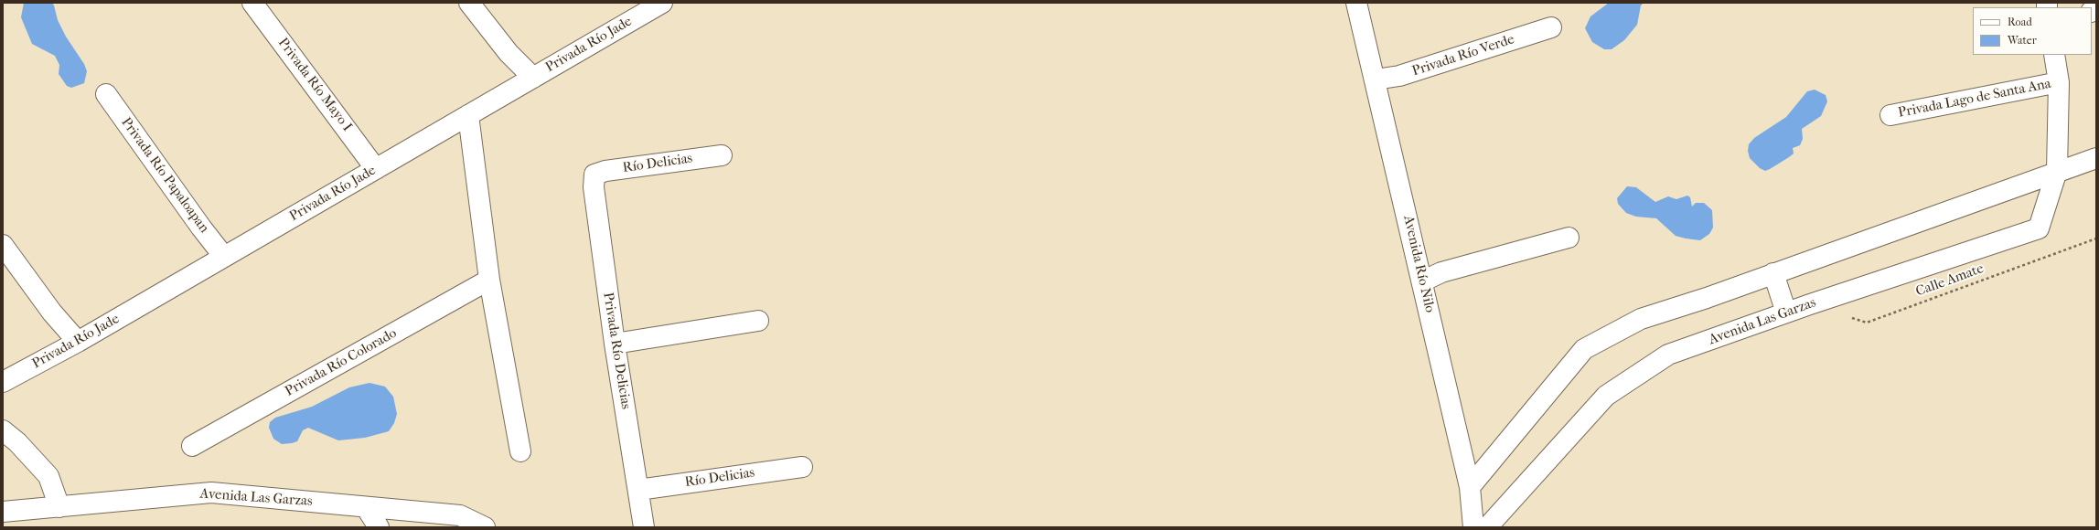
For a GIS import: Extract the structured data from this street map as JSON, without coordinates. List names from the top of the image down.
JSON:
{
  "streets": {
    "street": [
      "Privada Río Jade",
      "Privada Río Verde",
      "Privada Río Mayo I",
      "Privada Lago de Santa Ana",
      "Río Delicias",
      "Privada Río Papaloapan",
      "Avenida Río Nilo",
      "Avenida Las Garzas",
      "Privada Río Delicias",
      "Privada Río Colorado"
    ],
    "path": ["Calle Amate"]
  },
  "crossings": [
    ["Privada Río Jade", "Privada Río Mayo I"],
    ["Privada Río Jade", "Privada Río Papaloapan"],
    ["Privada Río Verde", "Avenida Río Nilo"],
    ["Privada Lago de Santa Ana", "Avenida Las Garzas"],
    ["Río Delicias", "Privada Río Delicias"]
  ],
  "legend": ["Road", "Water"]
}
